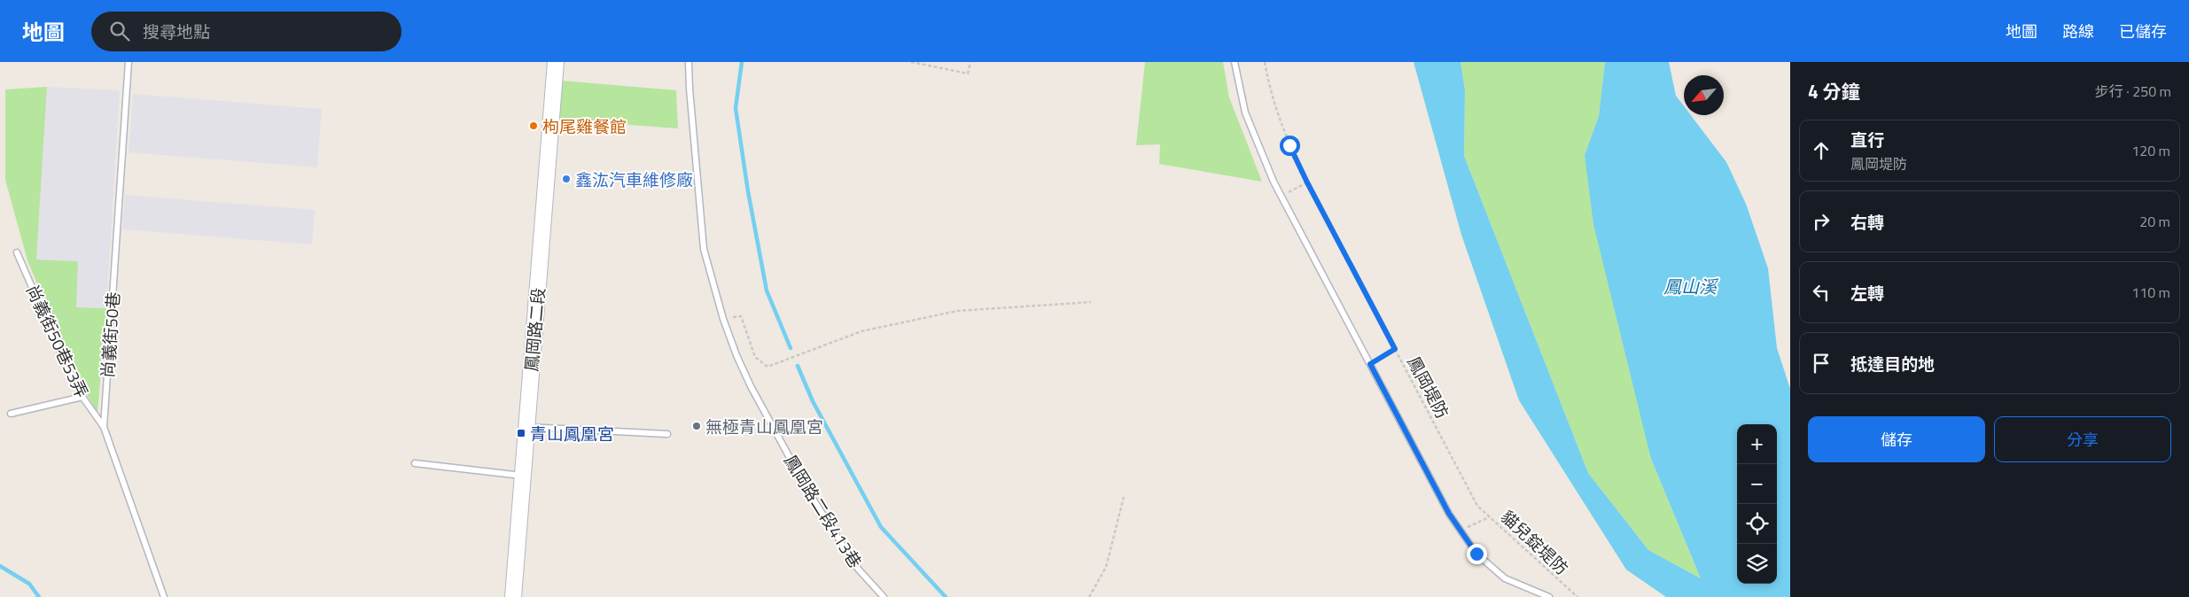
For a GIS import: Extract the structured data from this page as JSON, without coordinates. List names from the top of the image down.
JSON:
{
  "streets": {
    "street": ["鳳岡路二段"],
    "lane": ["尚義街50巷", "尚義街50巷53弄", "鳳岡路二段413巷"],
    "path": ["鳳岡堤防", "貓兒錠堤防"]
  },
  "crossings": [
    ["尚義街50巷", "尚義街50巷53弄"],
    ["鳳岡堤防", "貓兒錠堤防"]
  ],
  "water": ["鳳山溪"],
  "places": {
    "other": ["枸尾雞餐館", "鑫汯汽車維修廠", "無極青山鳳凰宮"],
    "transit": ["青山鳳凰宮"]
  },
  "north": "bottom left",
  "page": {
    "header": "地圖",
    "search": "搜尋地點",
    "nav": ["地圖", "路線", "已儲存"],
    "heading": ["4 分鐘", "步行 · 250 m"],
    "list": [
      ["直行", "鳳岡堤防", "120 m"],
      ["右轉", "20 m"],
      ["左轉", "110 m"],
      "抵達目的地"
    ],
    "buttons": ["儲存", "分享"],
    "map_buttons": ["+", "−"]
  }
}
